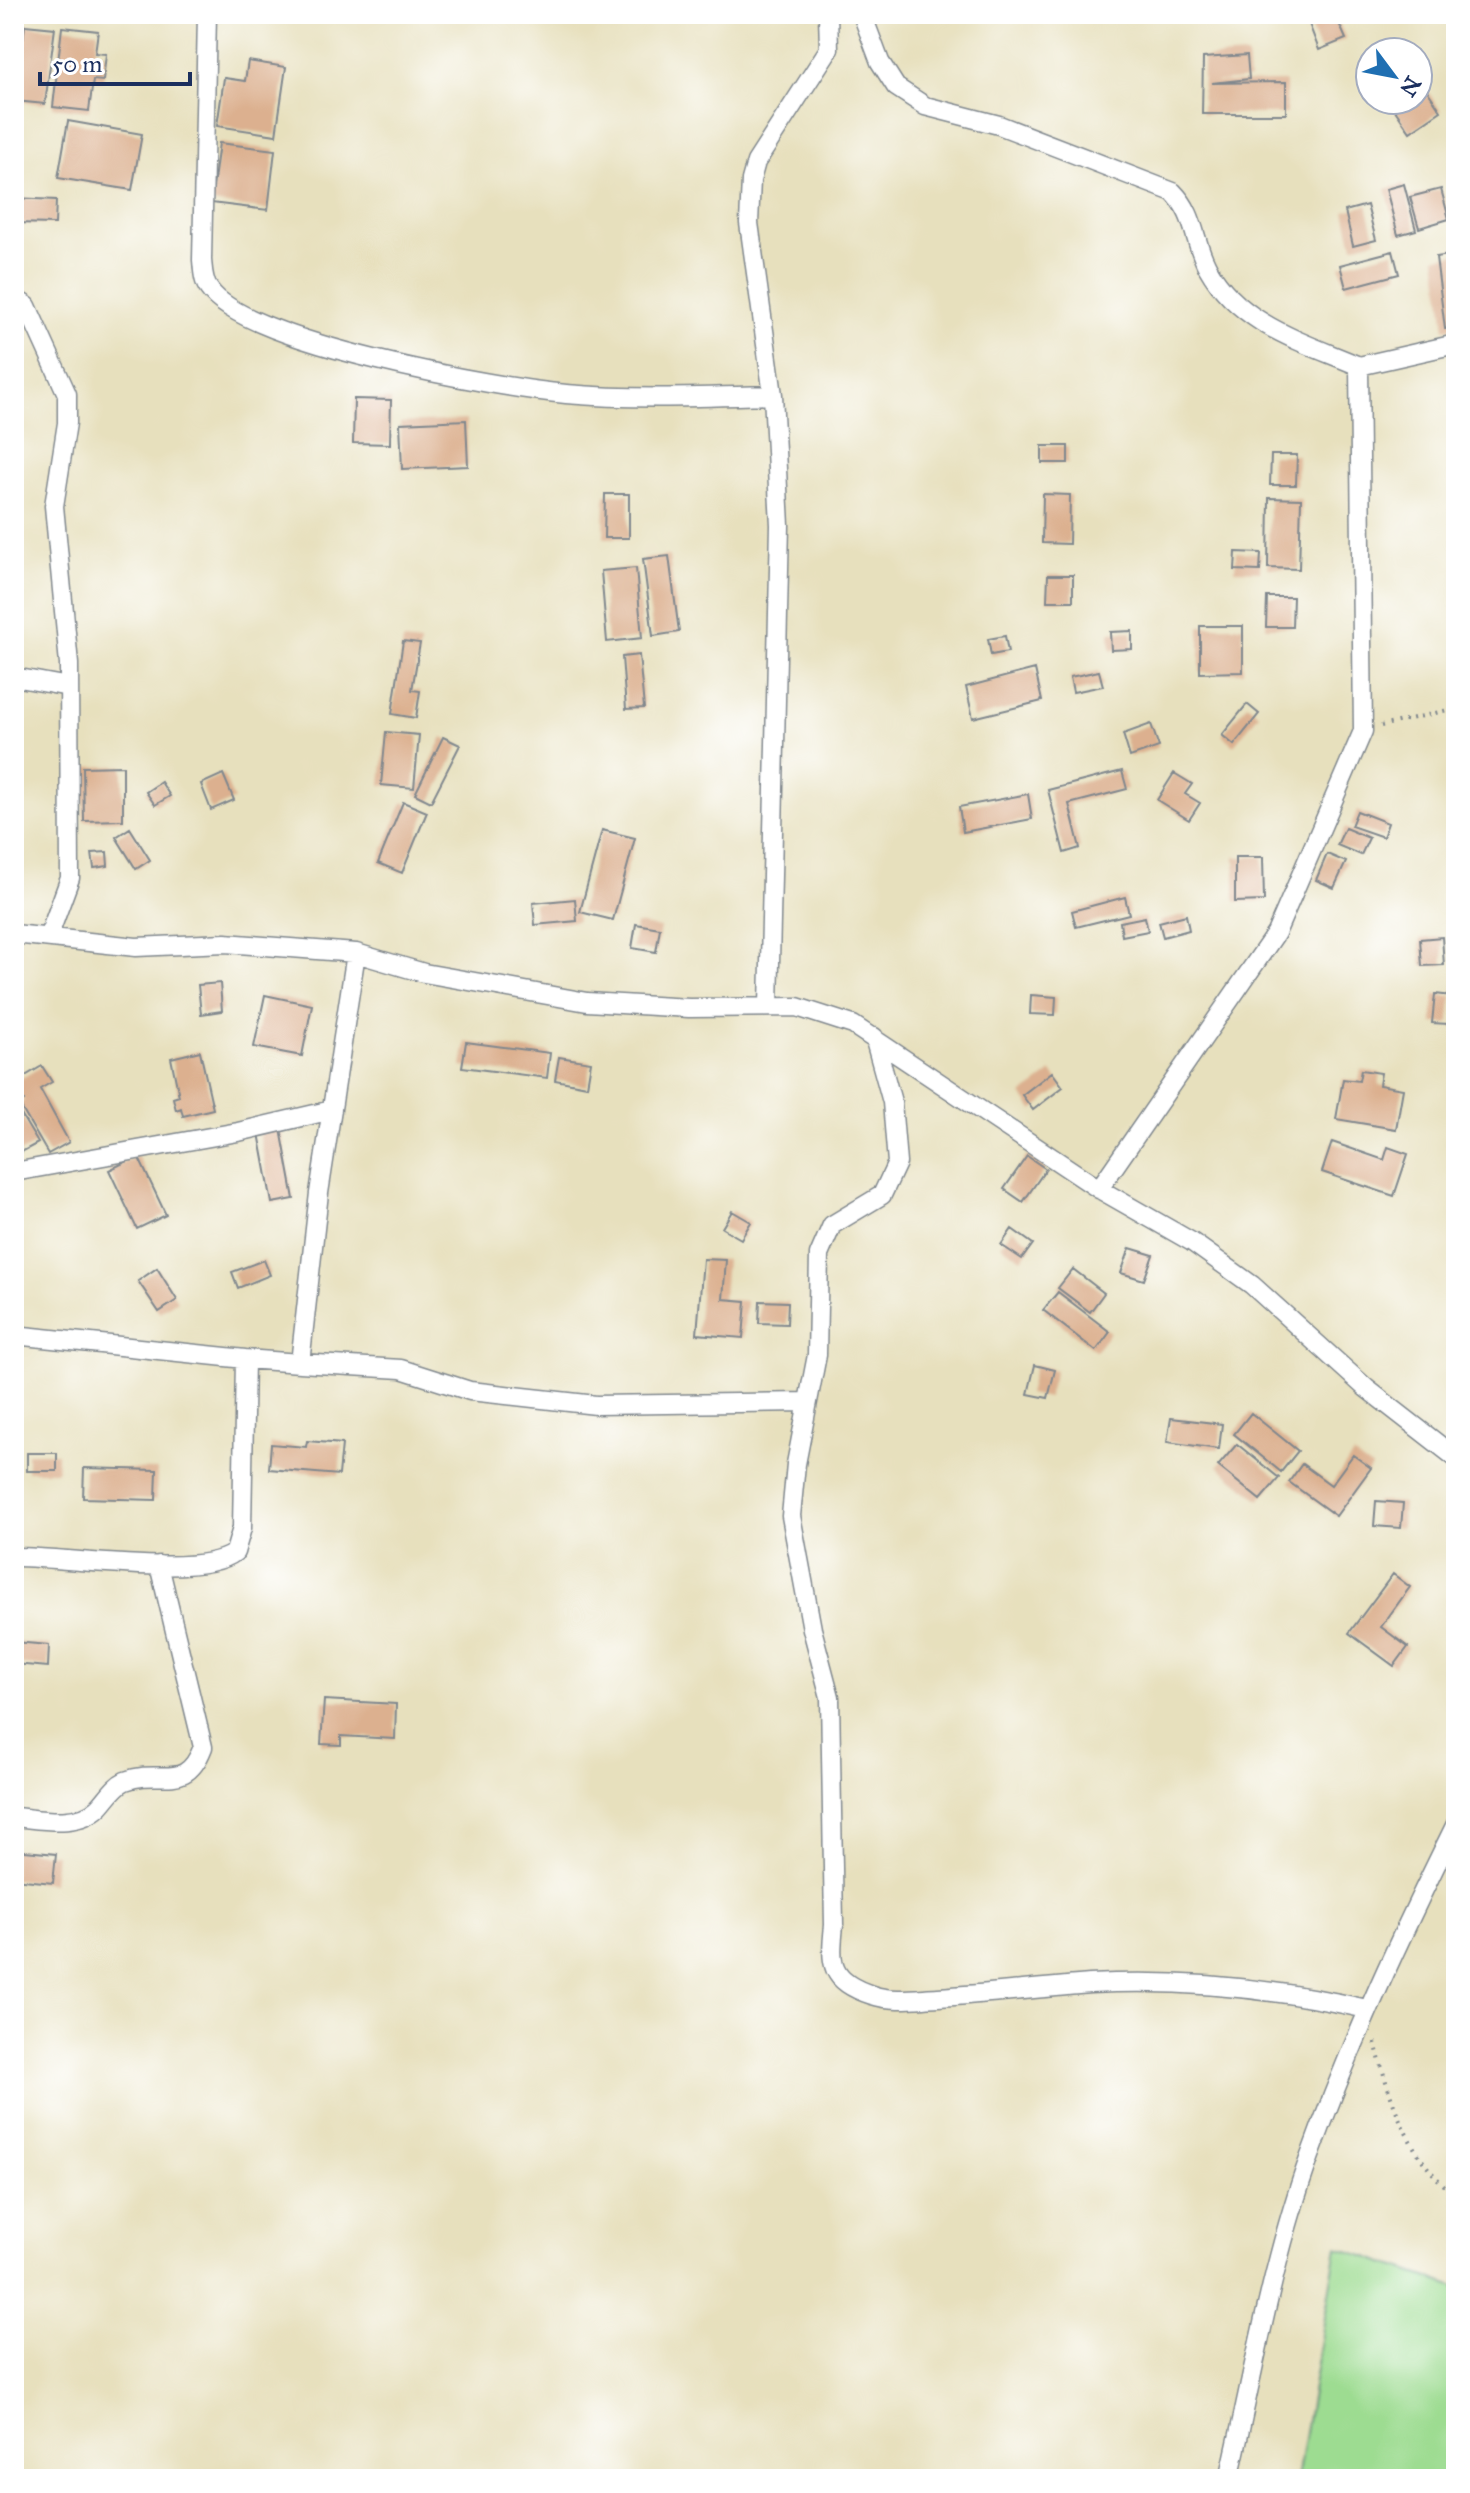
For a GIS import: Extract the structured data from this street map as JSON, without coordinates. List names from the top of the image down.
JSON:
{
  "scale_bar": "50 m",
  "north": "bottom right"
}
